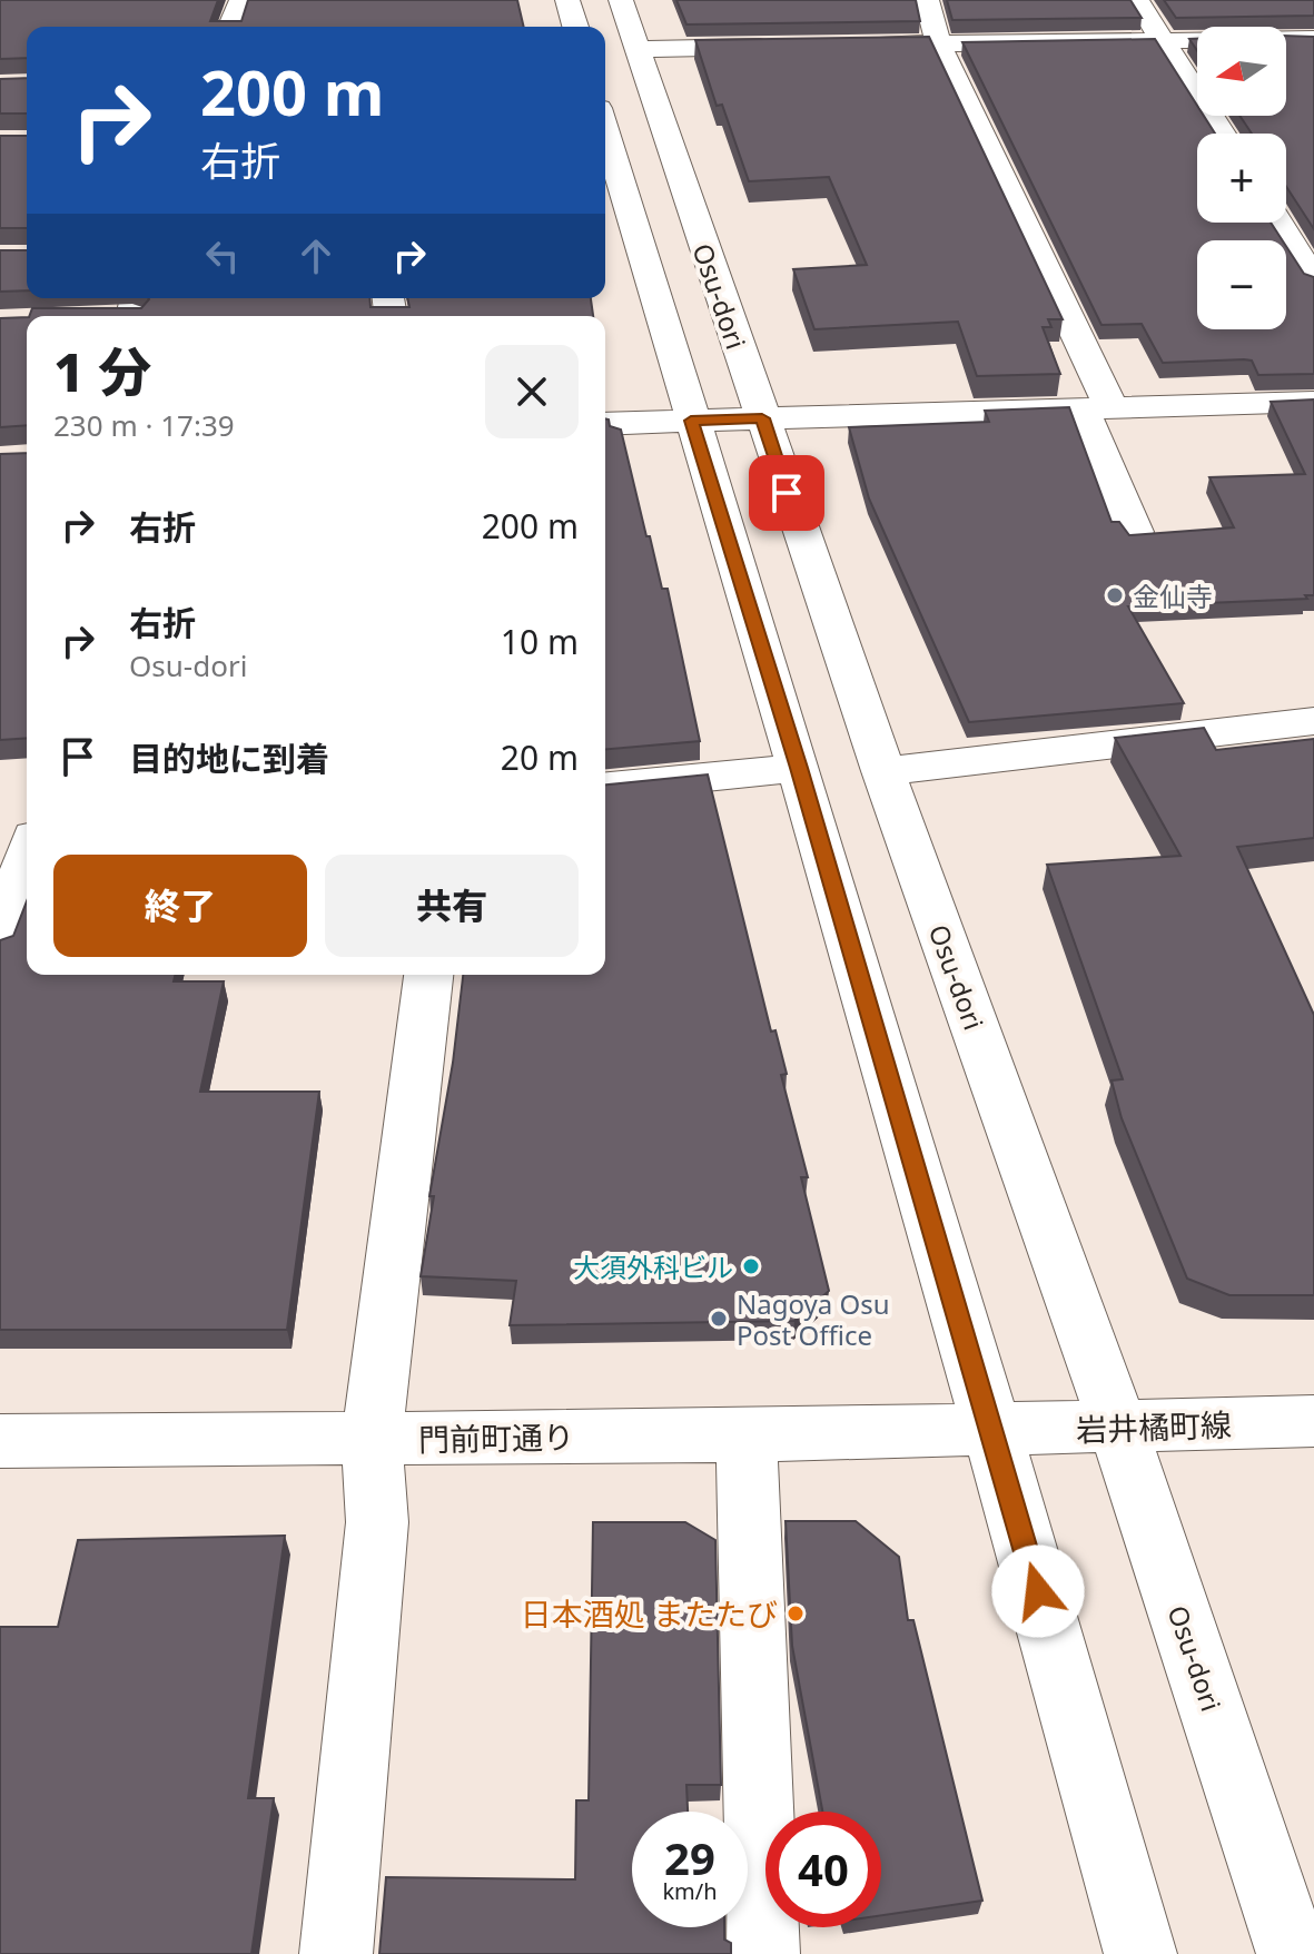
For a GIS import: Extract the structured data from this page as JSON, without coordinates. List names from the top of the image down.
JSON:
{
  "streets": {
    "street": ["Osu-dori", "岩井橘町線", "門前町通り"]
  },
  "crossings": [
    ["Osu-dori", "岩井橘町線"],
    ["岩井橘町線", "門前町通り"]
  ],
  "places": [
    "金仙寺",
    "大須外科ビル",
    "Nagoya Osu Post Office",
    "日本酒処 またたび"
  ],
  "north": "left",
  "page": {
    "map_buttons": ["+", "−"],
    "turn": ["200 m", "右折"],
    "heading": ["1 分", "230 m · 17:39"],
    "list": [
      {
        "name": "右折",
        "value": "200 m"
      },
      {
        "name": "右折",
        "note": "Osu-dori",
        "value": "10 m"
      },
      {
        "name": "目的地に到着",
        "value": "20 m"
      }
    ],
    "buttons": ["終了", "共有"],
    "speed": "29 km/h",
    "limit": "40"
  }
}
